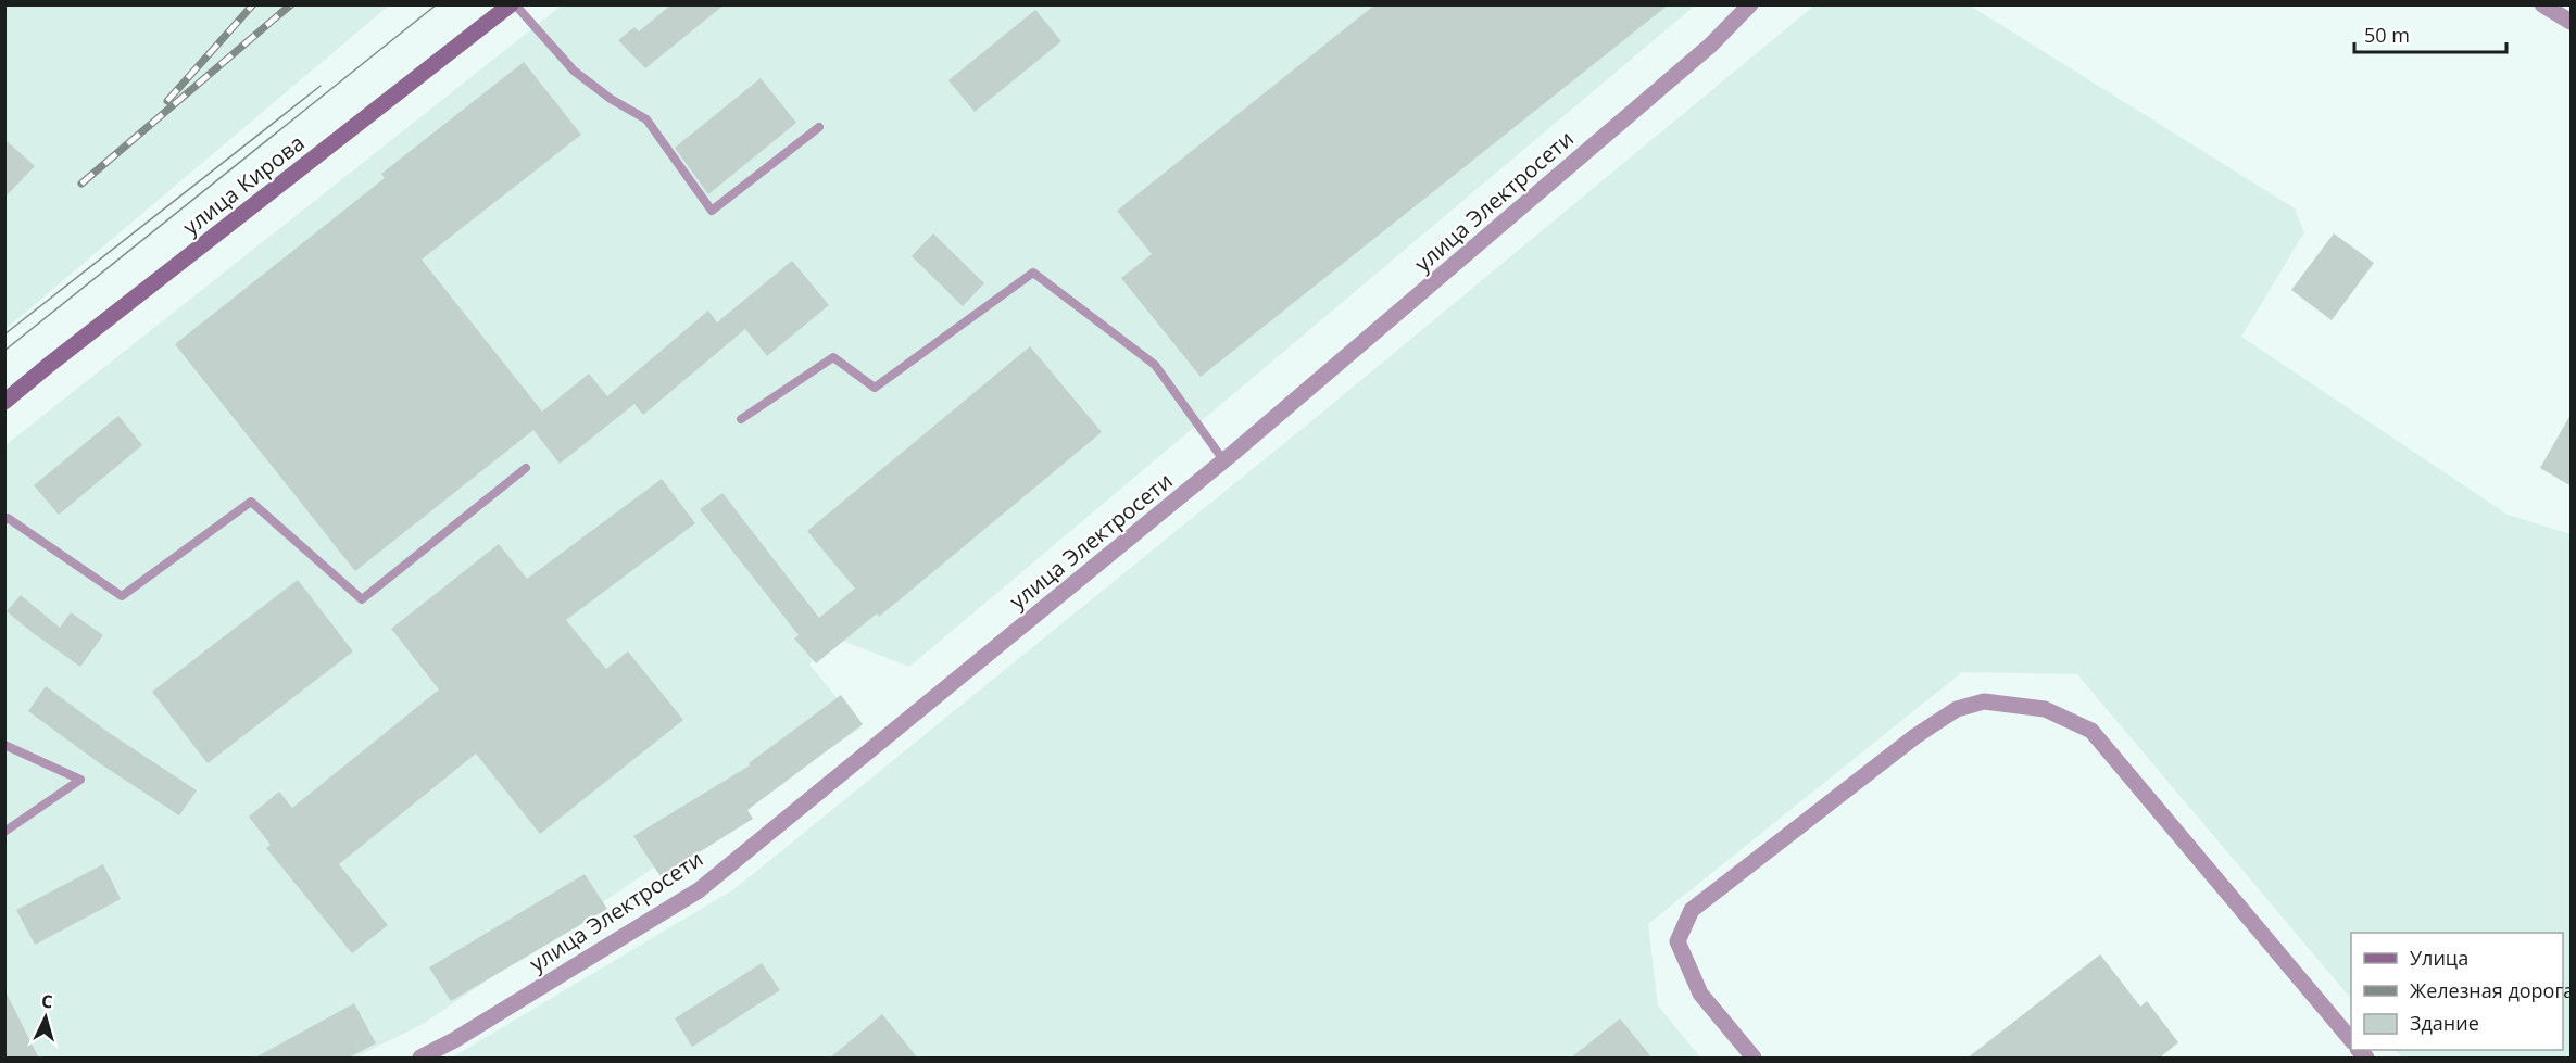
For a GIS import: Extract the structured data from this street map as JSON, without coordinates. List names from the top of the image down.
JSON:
{
  "streets": {
    "main road": ["улица Кирова"],
    "street": ["улица Электросети"]
  },
  "legend": ["Улица", "Железная дорога", "Здание"],
  "scale_bar": "50 m",
  "north": "top"
}
